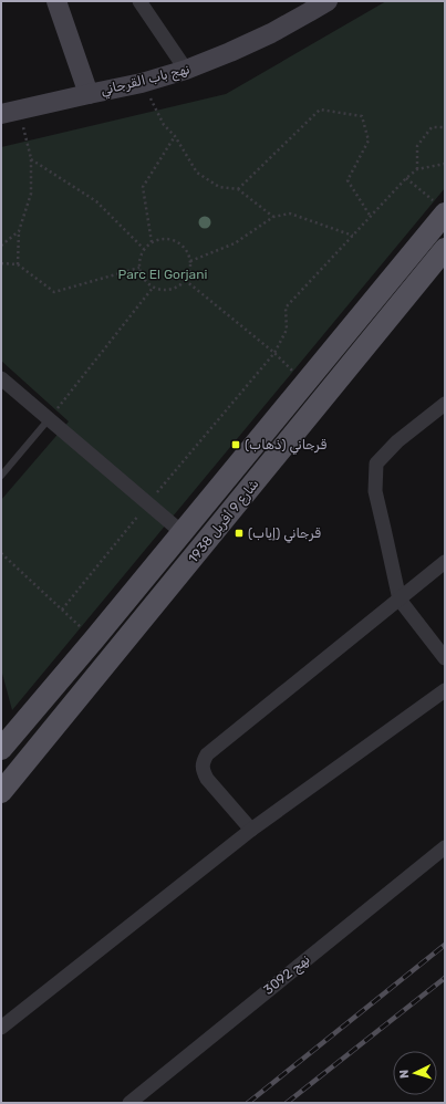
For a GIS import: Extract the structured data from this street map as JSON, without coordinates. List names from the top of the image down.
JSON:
{
  "streets": {
    "main road": ["شارع 9 أفريل 1938"],
    "street": ["نهج باب القرجاني", "نهج 3092"]
  },
  "parks": ["Parc El Gorjani"],
  "places": {
    "transit": ["قرجاني (ذهاب)", "قرجاني (إياب)"]
  },
  "north": "left"
}
